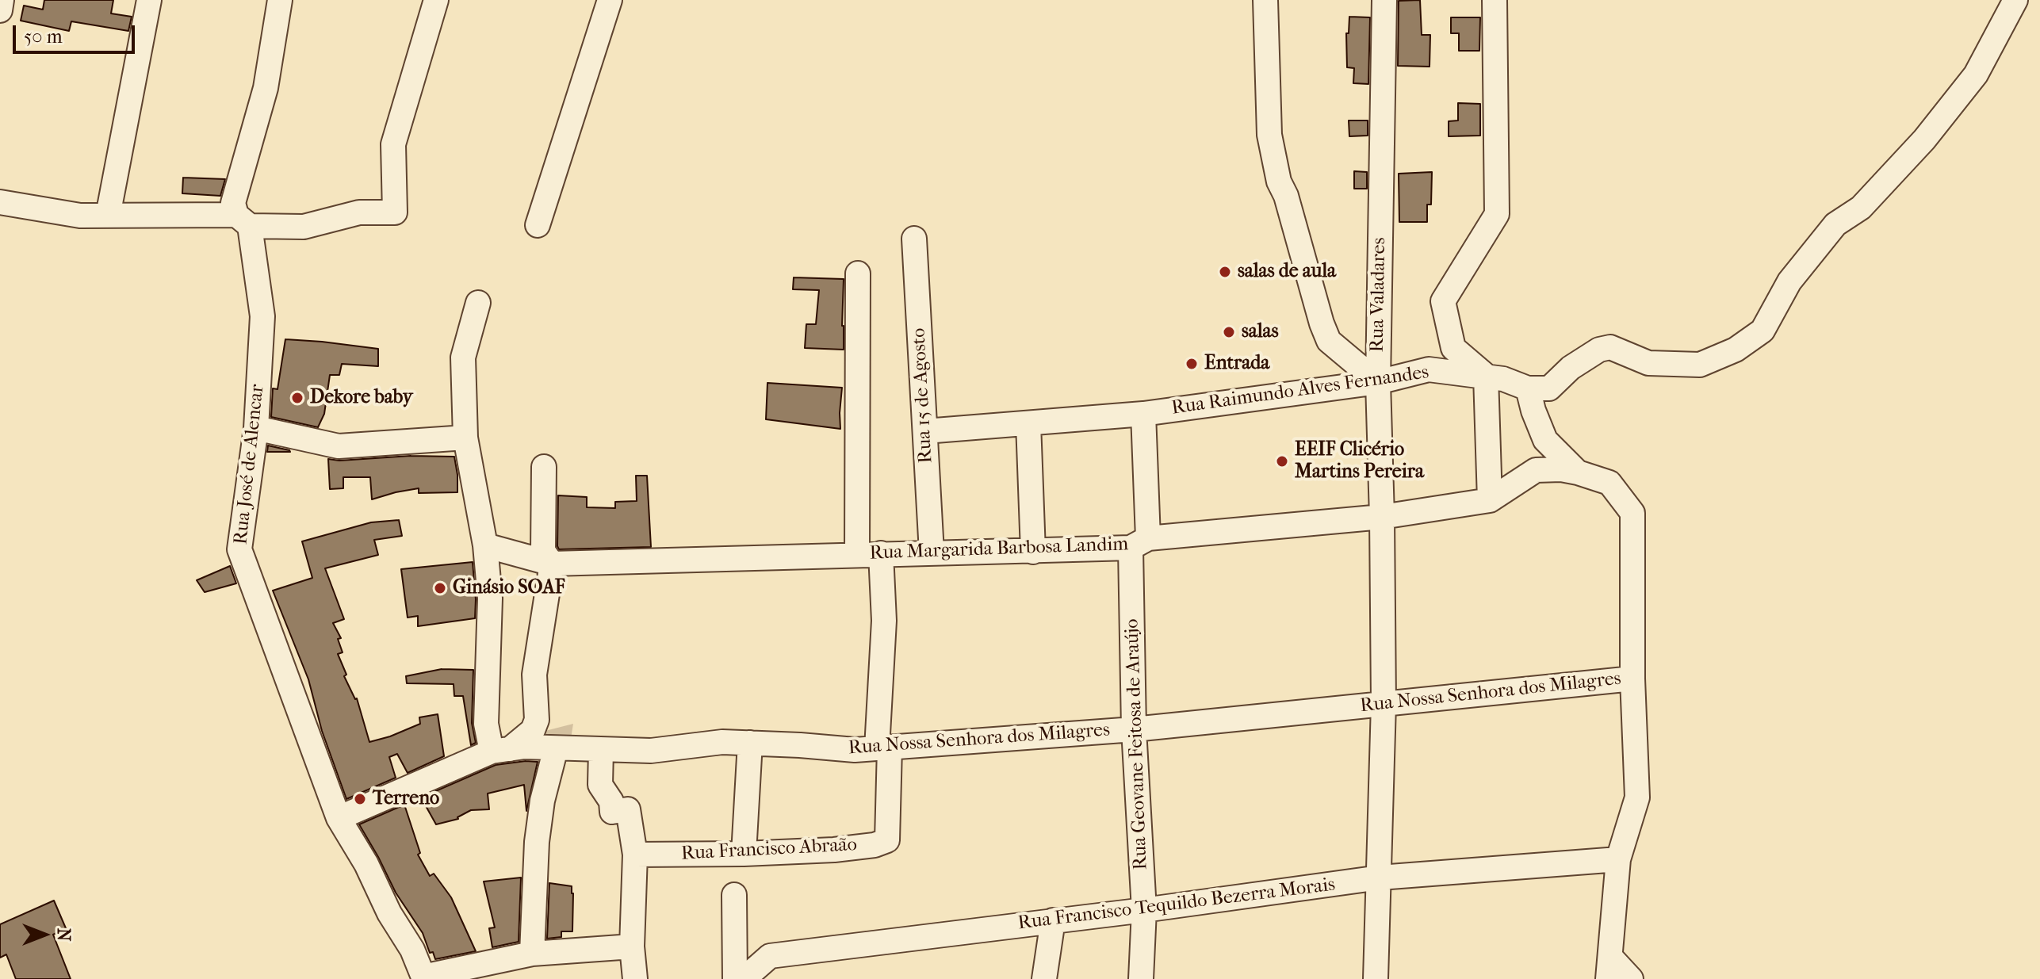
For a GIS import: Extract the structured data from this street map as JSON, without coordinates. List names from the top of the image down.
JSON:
{
  "streets": {
    "street": [
      "Rua Valadares",
      "Rua Raimundo Alves Fernandes",
      "Rua 15 de Agosto",
      "Rua José de Alencar",
      "Rua Margarida Barbosa Landim",
      "Rua Nossa Senhora dos Milagres",
      "Rua Geovane Feitosa de Araújo",
      "Rua Francisco Abraão",
      "Rua Francisco Tequildo Bezerra Morais"
    ]
  },
  "crossings": [
    ["Rua Valadares", "Rua Raimundo Alves Fernandes"],
    ["Rua Valadares", "Rua Margarida Barbosa Landim"],
    ["Rua Valadares", "Rua Nossa Senhora dos Milagres"],
    ["Rua Valadares", "Rua Francisco Tequildo Bezerra Morais"],
    ["Rua Raimundo Alves Fernandes", "Rua 15 de Agosto"],
    ["Rua Raimundo Alves Fernandes", "Rua Geovane Feitosa de Araújo"],
    ["Rua 15 de Agosto", "Rua Margarida Barbosa Landim"],
    ["Rua José de Alencar", "Rua Nossa Senhora dos Milagres"],
    ["Rua Margarida Barbosa Landim", "Rua Geovane Feitosa de Araújo"],
    ["Rua Nossa Senhora dos Milagres", "Rua Geovane Feitosa de Araújo"],
    ["Rua Nossa Senhora dos Milagres", "Rua Francisco Abraão"],
    ["Rua Geovane Feitosa de Araújo", "Rua Francisco Tequildo Bezerra Morais"]
  ],
  "places": [
    "salas de aula",
    "salas",
    "Entrada",
    "Dekore baby",
    "EEIF Clicério Martins Pereira",
    "Ginásio SOAF",
    "Terreno"
  ],
  "scale_bar": "50 m",
  "north": "right"
}
